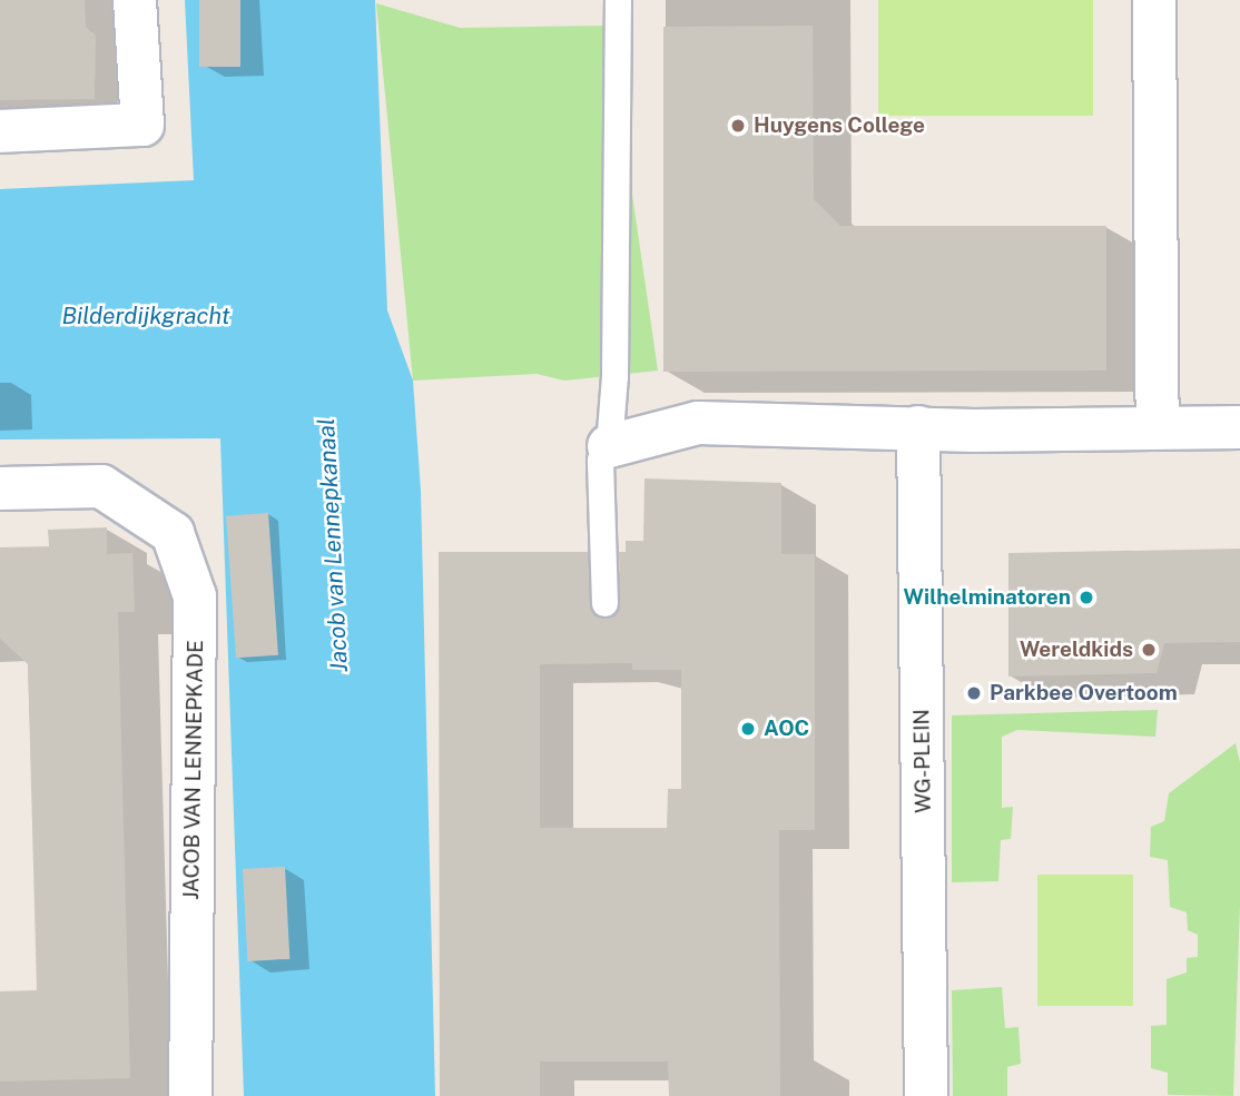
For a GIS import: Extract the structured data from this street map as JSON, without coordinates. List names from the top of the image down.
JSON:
{
  "streets": {
    "street": ["WG-PLEIN", "JACOB VAN LENNEPKADE"]
  },
  "water": ["Bilderdijkgracht", "Jacob van Lennepkanaal"],
  "places": [
    "Huygens College",
    "Wilhelminatoren",
    "Wereldkids",
    "Parkbee Overtoom",
    "AOC"
  ]
}
